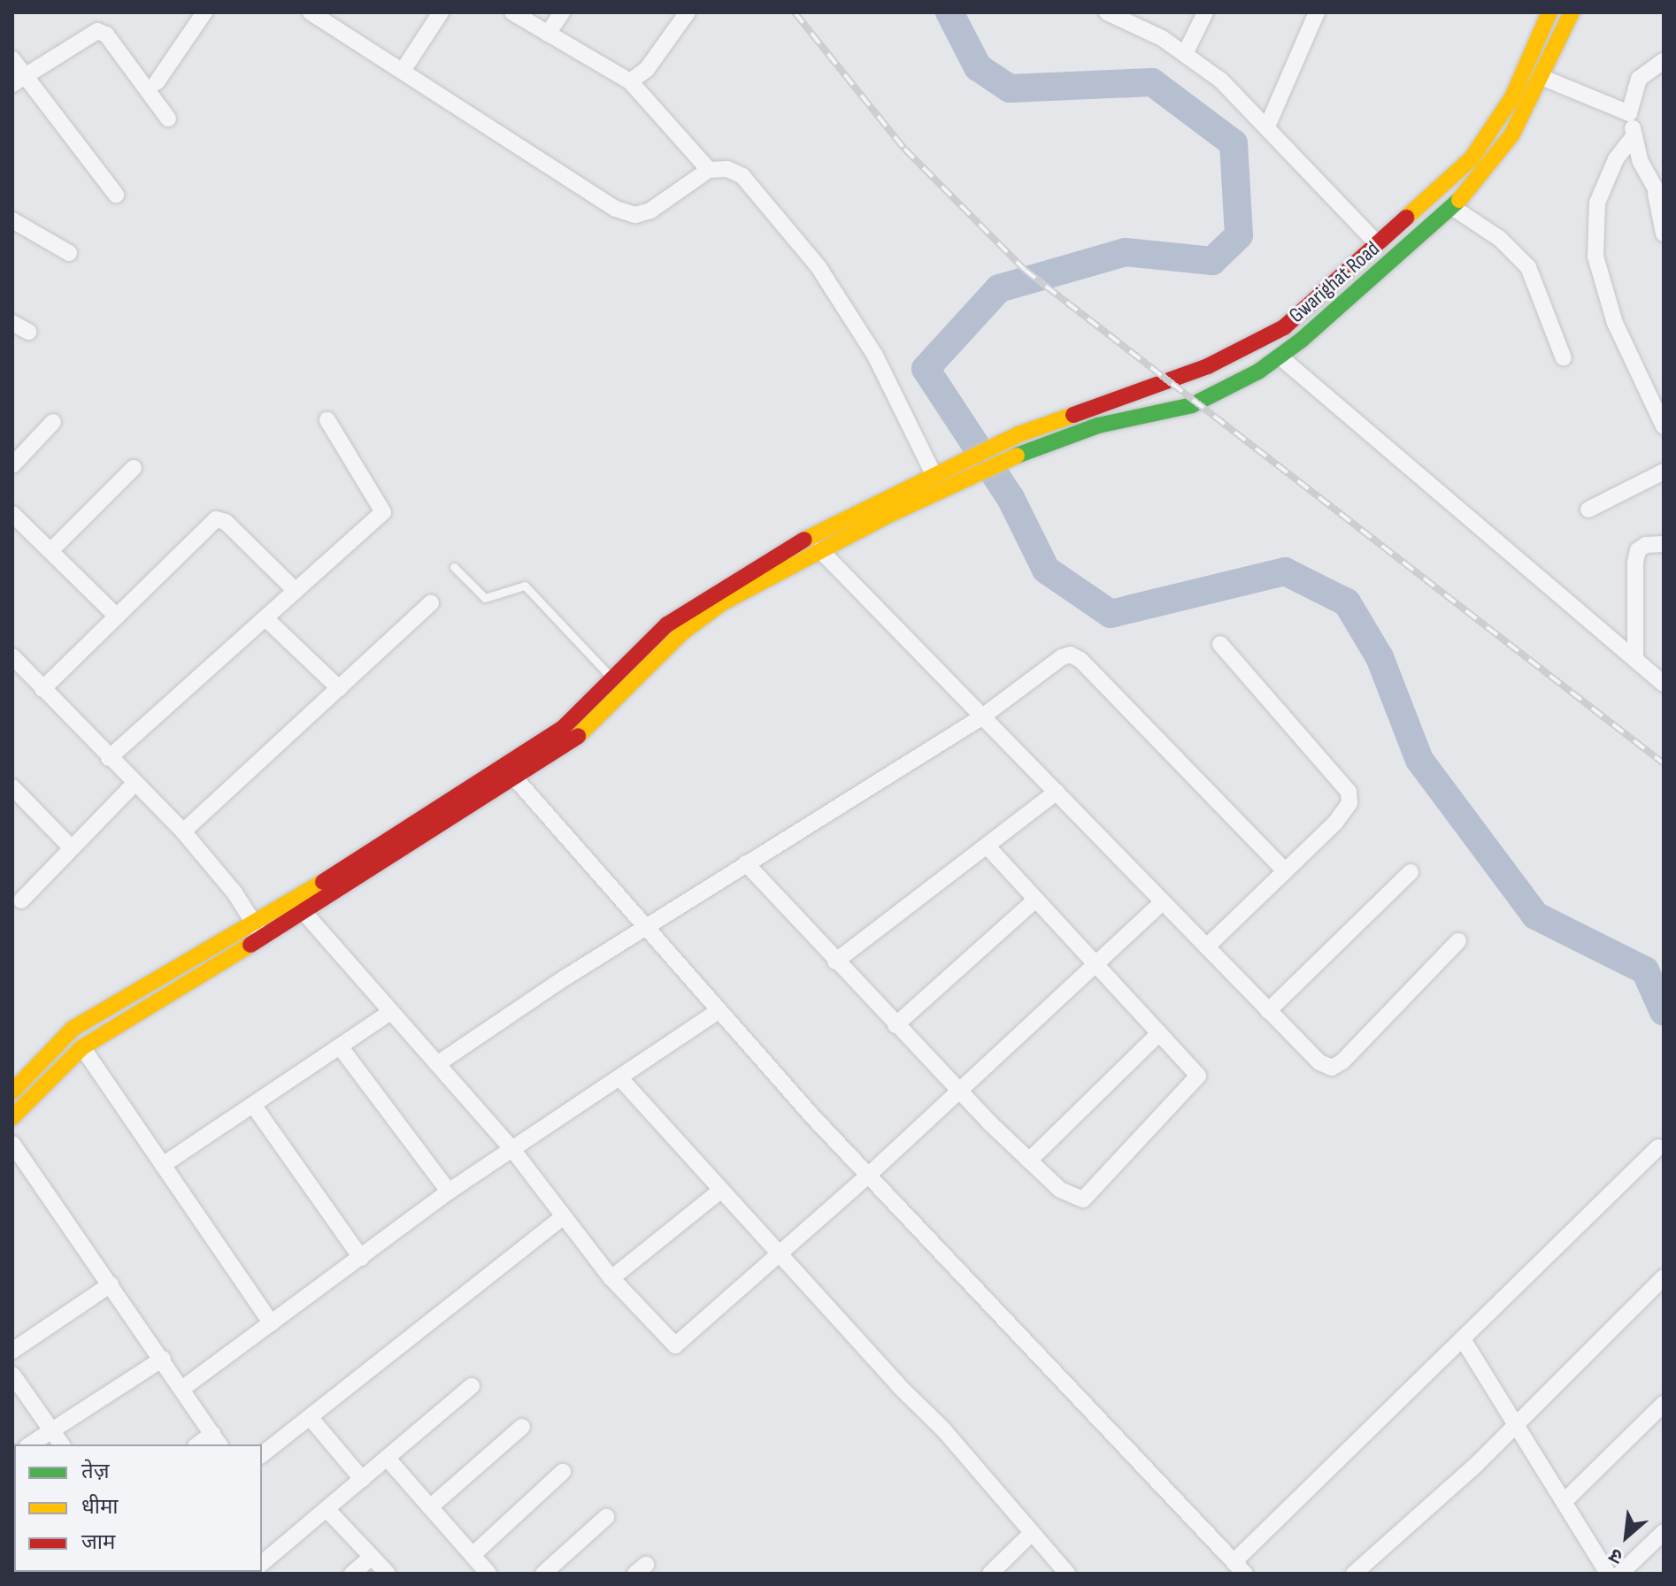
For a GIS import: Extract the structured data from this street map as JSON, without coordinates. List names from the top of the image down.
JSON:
{
  "streets": {
    "street": ["Gwarighat Road"]
  },
  "legend": ["तेज़", "धीमा", "जाम"],
  "north": "bottom left"
}
